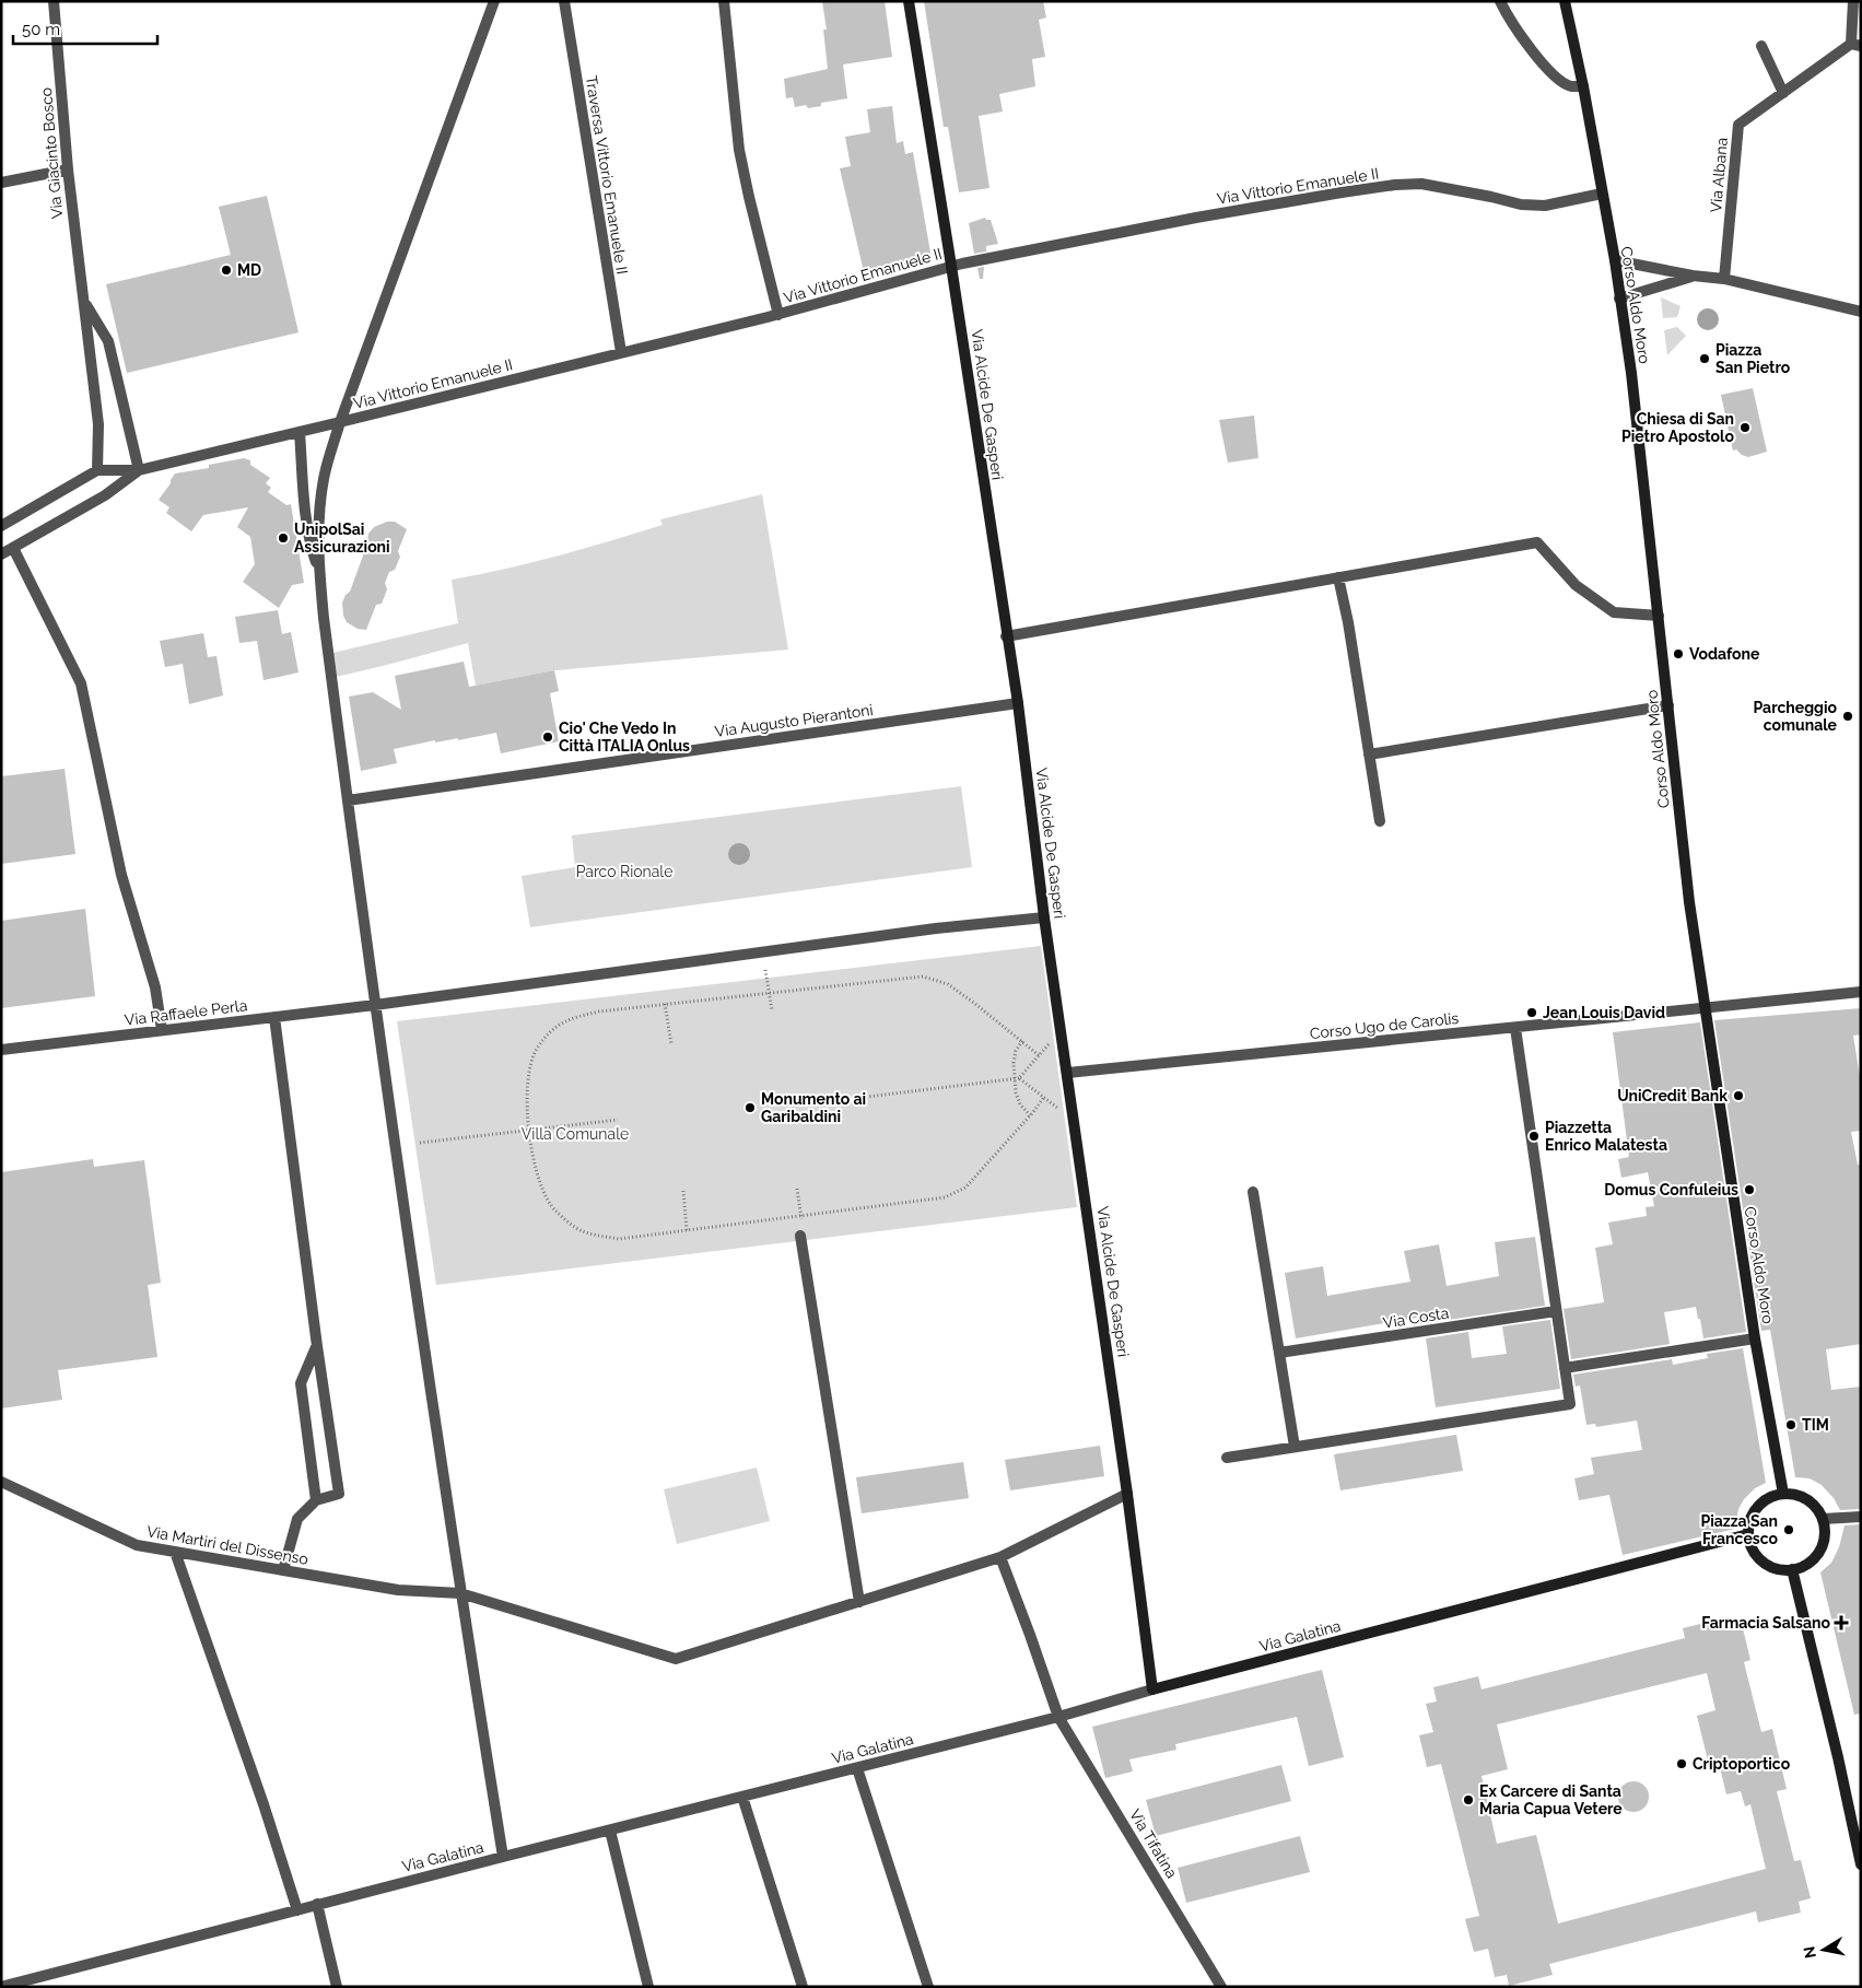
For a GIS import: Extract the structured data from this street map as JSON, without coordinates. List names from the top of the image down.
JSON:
{
  "streets": {
    "main road": ["Corso Aldo Moro", "Via Alcide De Gasperi", "Via Galatina"],
    "street": [
      "Via Giacinto Bosco",
      "Traversa Vittorio Emanuele II",
      "Via Albana",
      "Via Vittorio Emanuele II",
      "Via Augusto Pierantoni",
      "Via Raffaele Perla",
      "Corso Ugo de Carolis",
      "Via Costa",
      "Via Martiri del Dissenso",
      "Via Tifatina"
    ]
  },
  "crossings": [
    ["Via Giacinto Bosco", "Via Vittorio Emanuele II"],
    ["Traversa Vittorio Emanuele II", "Via Vittorio Emanuele II"],
    ["Via Vittorio Emanuele II", "Corso Aldo Moro"],
    ["Via Vittorio Emanuele II", "Via Alcide De Gasperi"],
    ["Corso Aldo Moro", "Corso Ugo de Carolis"],
    ["Corso Aldo Moro", "Via Galatina"],
    ["Via Alcide De Gasperi", "Via Augusto Pierantoni"],
    ["Via Alcide De Gasperi", "Via Raffaele Perla"],
    ["Via Alcide De Gasperi", "Corso Ugo de Carolis"],
    ["Via Alcide De Gasperi", "Via Martiri del Dissenso"],
    ["Via Alcide De Gasperi", "Via Galatina"],
    ["Via Martiri del Dissenso", "Via Tifatina"],
    ["Via Galatina", "Via Tifatina"]
  ],
  "parks": ["Parco Rionale", "Villa Comunale"],
  "places": {
    "other": [
      "MD",
      "Piazza San Pietro",
      "Chiesa di San Pietro Apostolo",
      "UnipolSai Assicurazioni",
      "Vodafone",
      "Parcheggio comunale",
      "Cio' Che Vedo In Città ITALIA Onlus",
      "Jean Louis David",
      "UniCredit Bank",
      "Monumento ai Garibaldini",
      "Piazzetta Enrico Malatesta",
      "Domus Confuleius",
      "TIM",
      "Piazza San Francesco",
      "Criptoportico",
      "Ex Carcere di Santa Maria Capua Vetere"
    ],
    "health": ["Farmacia Salsano"]
  },
  "scale_bar": "50 m",
  "north": "left"
}
